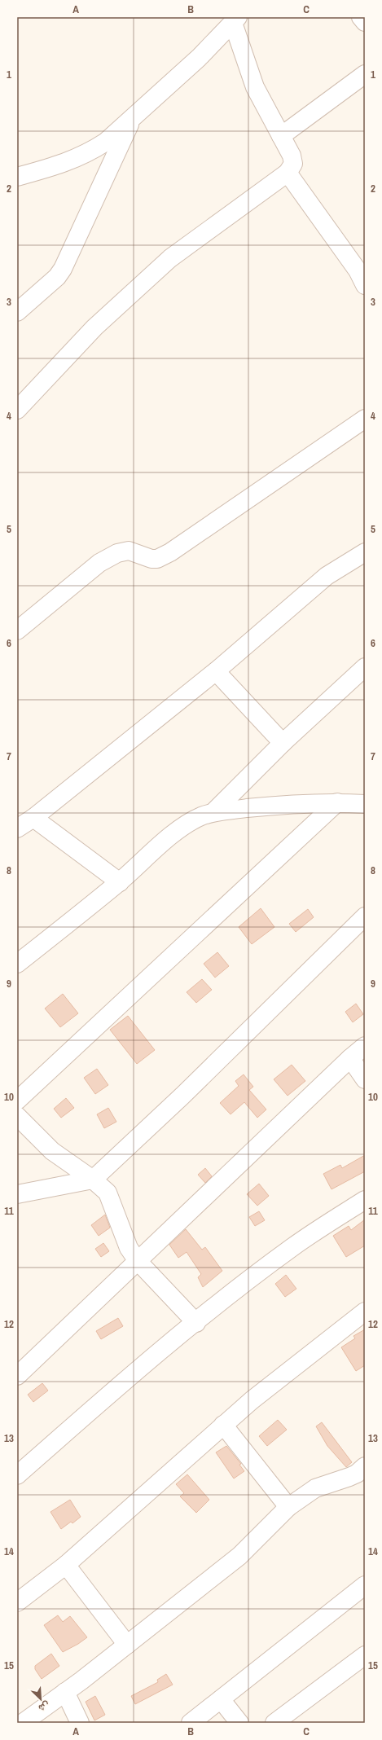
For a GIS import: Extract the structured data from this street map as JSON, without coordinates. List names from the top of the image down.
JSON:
{
  "north": "bottom right",
  "grid": {
    "columns": ["A", "B", "C"],
    "rows": [
      "1",
      "2",
      "3",
      "4",
      "5",
      "6",
      "7",
      "8",
      "9",
      "10",
      "11",
      "12",
      "13",
      "14",
      "15"
    ]
  }
}
